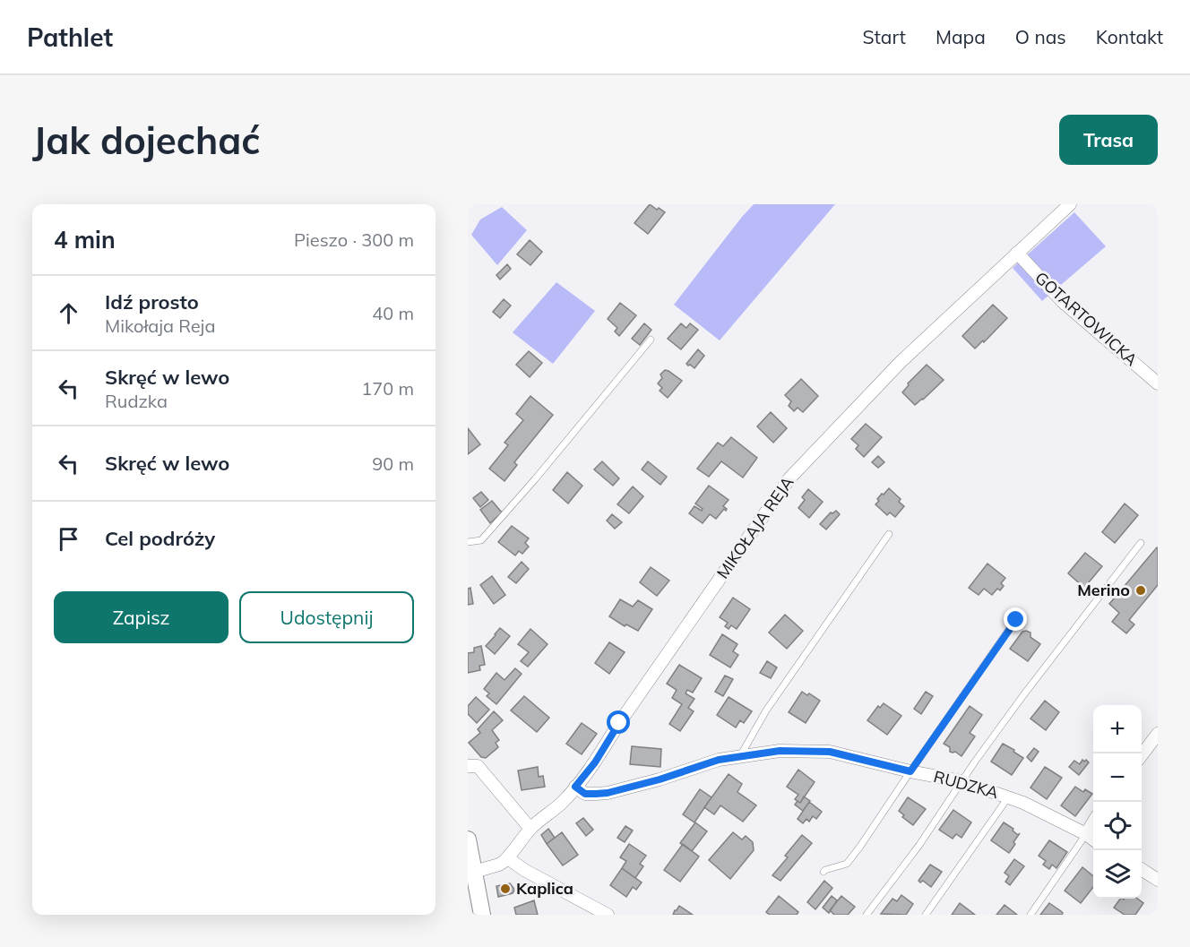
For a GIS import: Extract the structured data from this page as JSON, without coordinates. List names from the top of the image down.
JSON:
{
  "streets": {
    "street": ["GOTARTOWICKA", "MIKOŁAJA REJA", "RUDZKA"]
  },
  "crossings": [
    ["GOTARTOWICKA", "MIKOŁAJA REJA"],
    ["MIKOŁAJA REJA", "RUDZKA"]
  ],
  "places": ["Merino", "Kaplica"],
  "page": {
    "header": "Pathlet",
    "nav": [
      "Start",
      "Mapa",
      "O nas",
      "Kontakt"
    ],
    "buttons": [
      "Trasa",
      ["Zapisz", "Udostępnij"]
    ],
    "title": "Jak dojechać",
    "heading": ["4 min", "Pieszo · 300 m"],
    "list": [
      ["Idź prosto", "Mikołaja Reja", "40 m"],
      ["Skręć w lewo", "Rudzka", "170 m"],
      ["Skręć w lewo", "90 m"],
      "Cel podróży"
    ],
    "map_buttons": ["+", "−"]
  }
}
